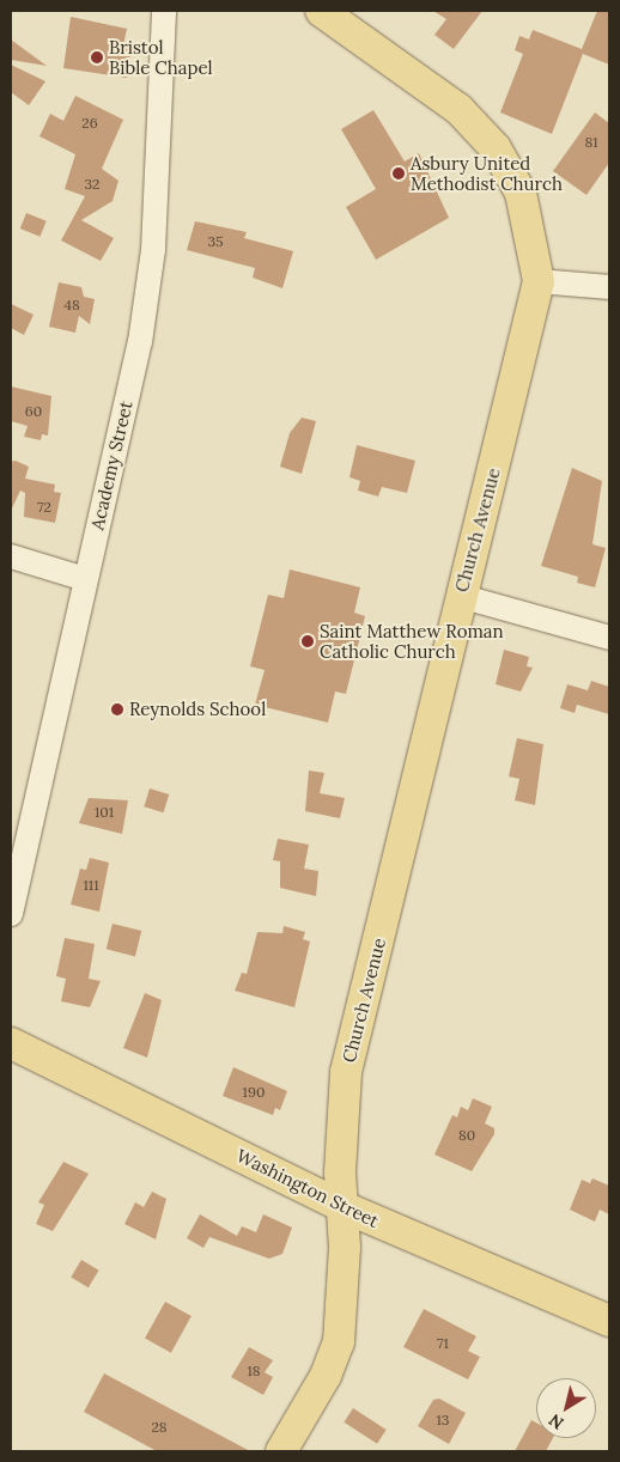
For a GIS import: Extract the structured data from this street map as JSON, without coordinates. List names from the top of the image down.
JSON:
{
  "streets": {
    "main road": ["Church Avenue", "Washington Street"],
    "street": ["Academy Street"]
  },
  "crossings": [
    ["Church Avenue", "Washington Street"]
  ],
  "places": [
    "Bristol Bible Chapel",
    "Asbury United Methodist Church",
    "Saint Matthew Roman Catholic Church",
    "Reynolds School"
  ],
  "house_numbers": [
    "26",
    "81",
    "32",
    "35",
    "48",
    "60",
    "72",
    "101",
    "111",
    "190",
    "80",
    "71",
    "18",
    "13",
    "28"
  ],
  "north": "bottom left"
}
